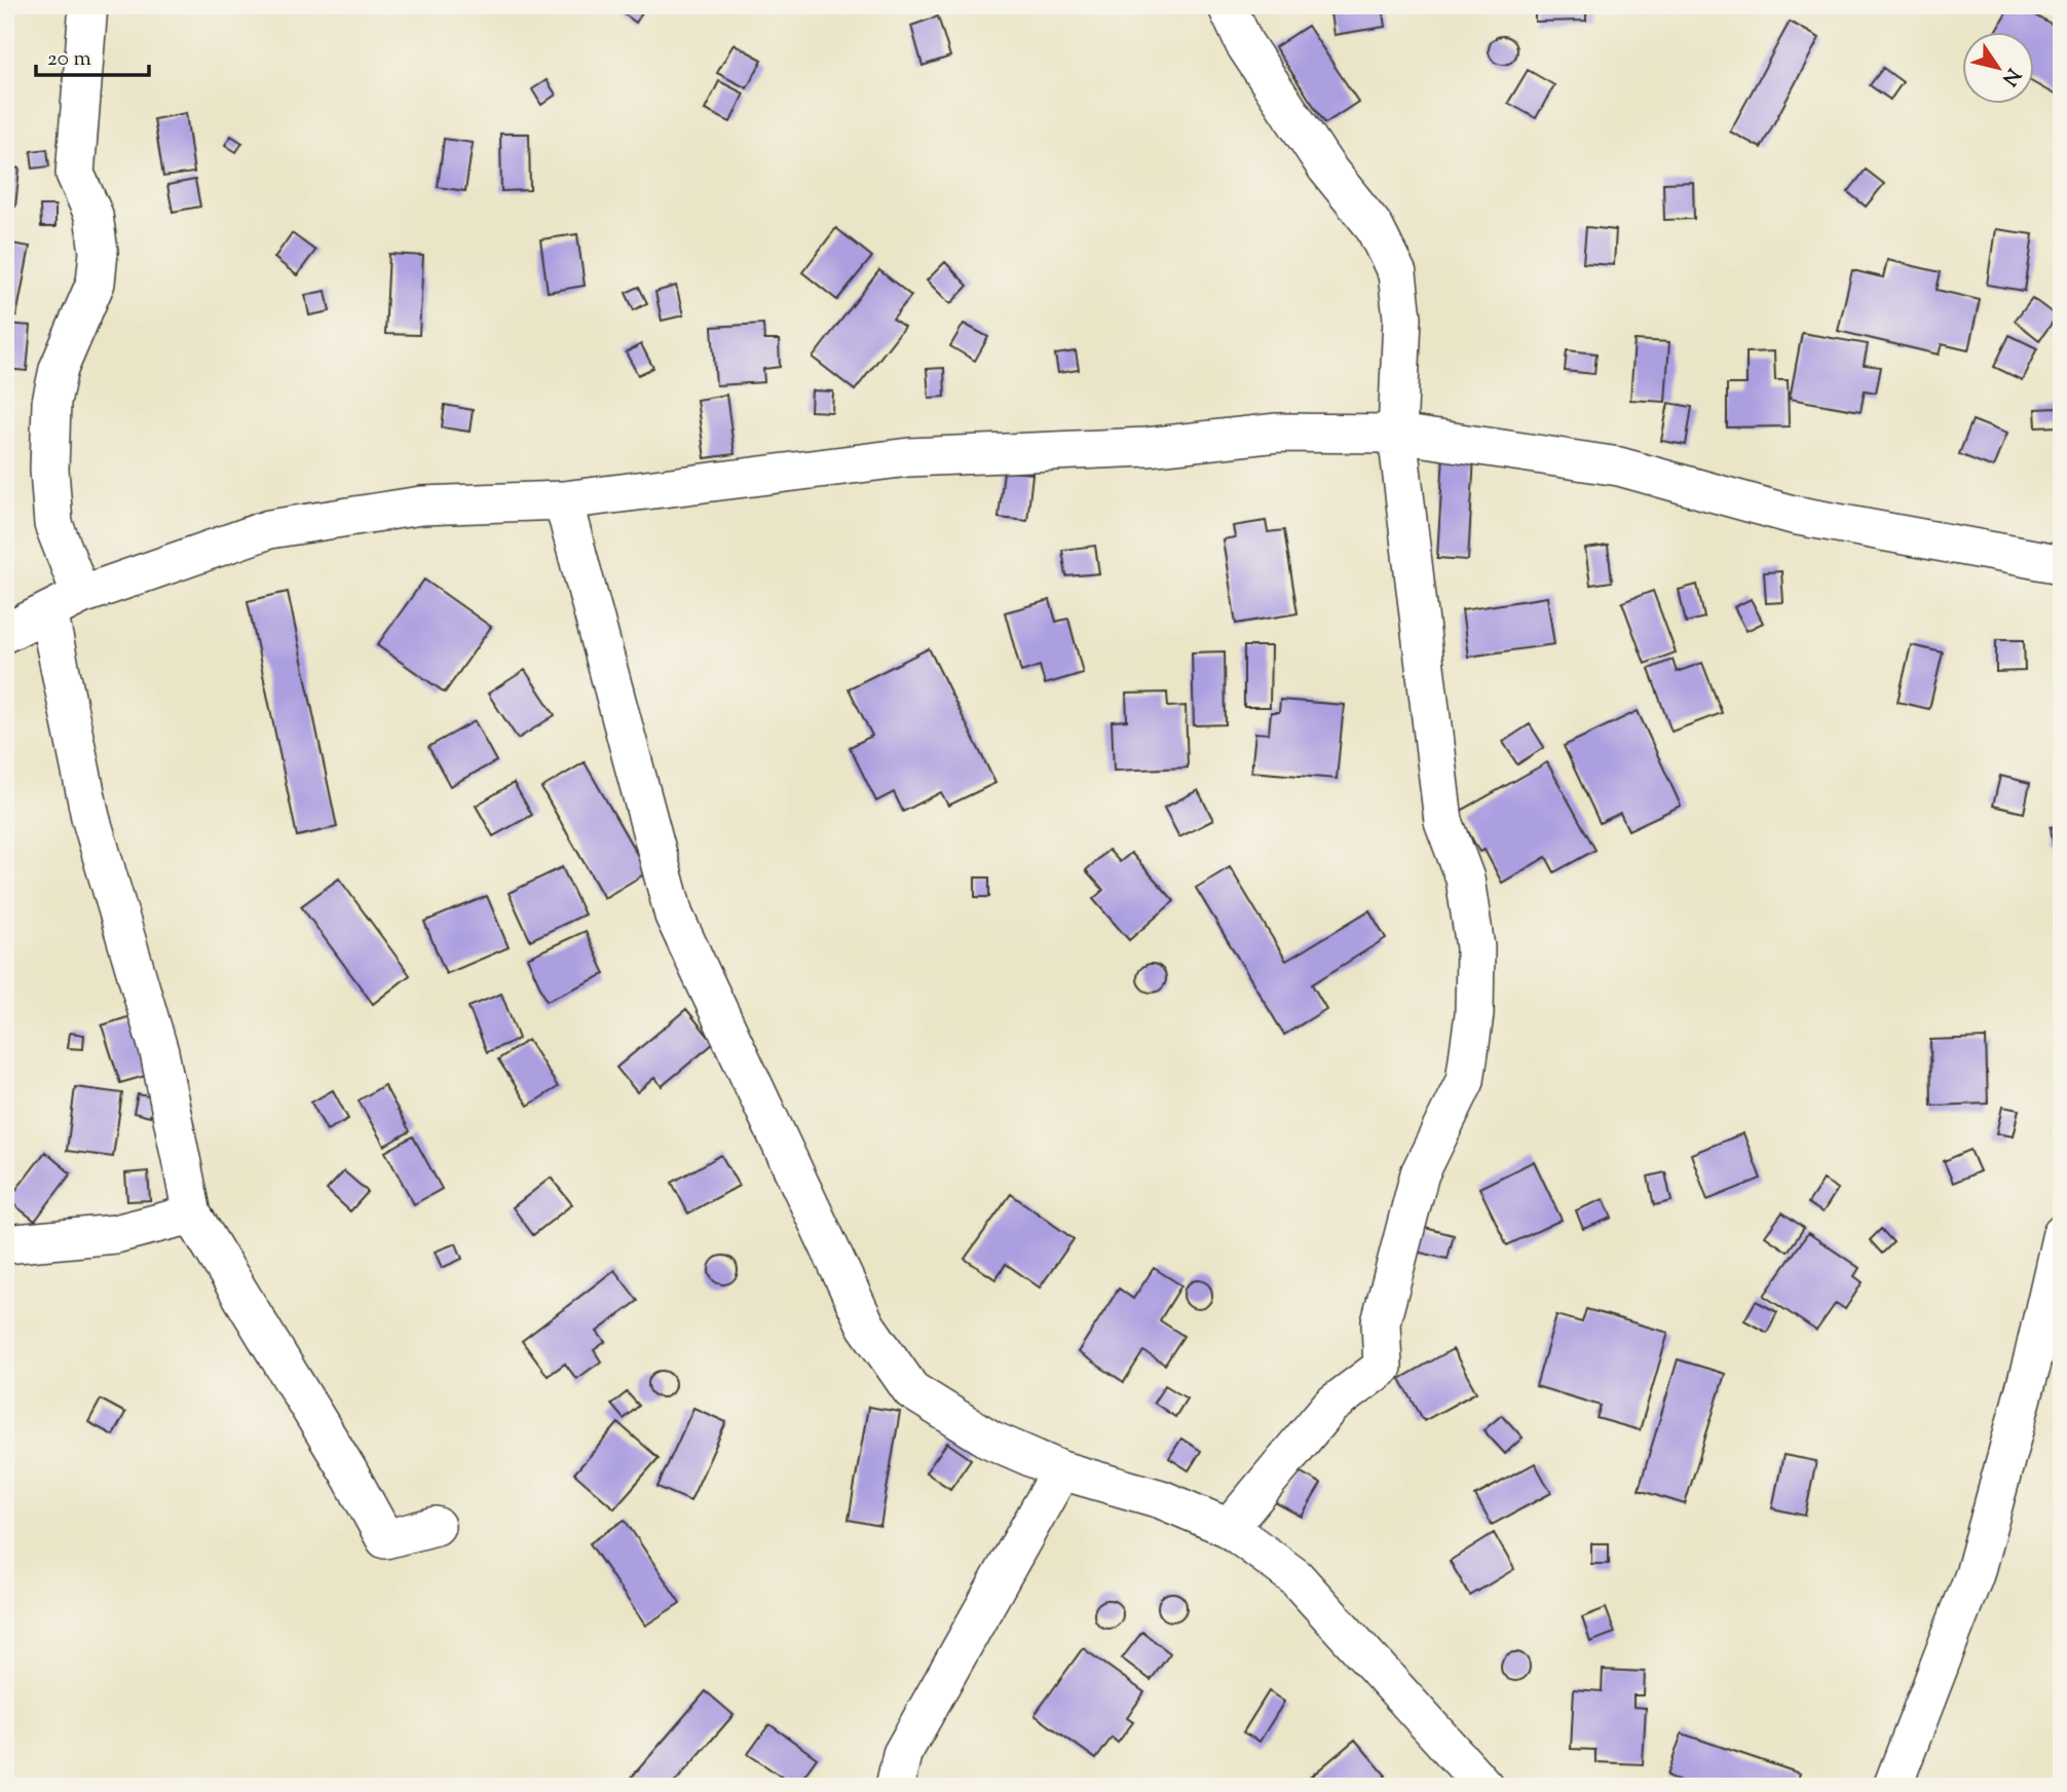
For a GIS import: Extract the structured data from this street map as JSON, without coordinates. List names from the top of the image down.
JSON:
{
  "scale_bar": "20 m",
  "north": "bottom right"
}
